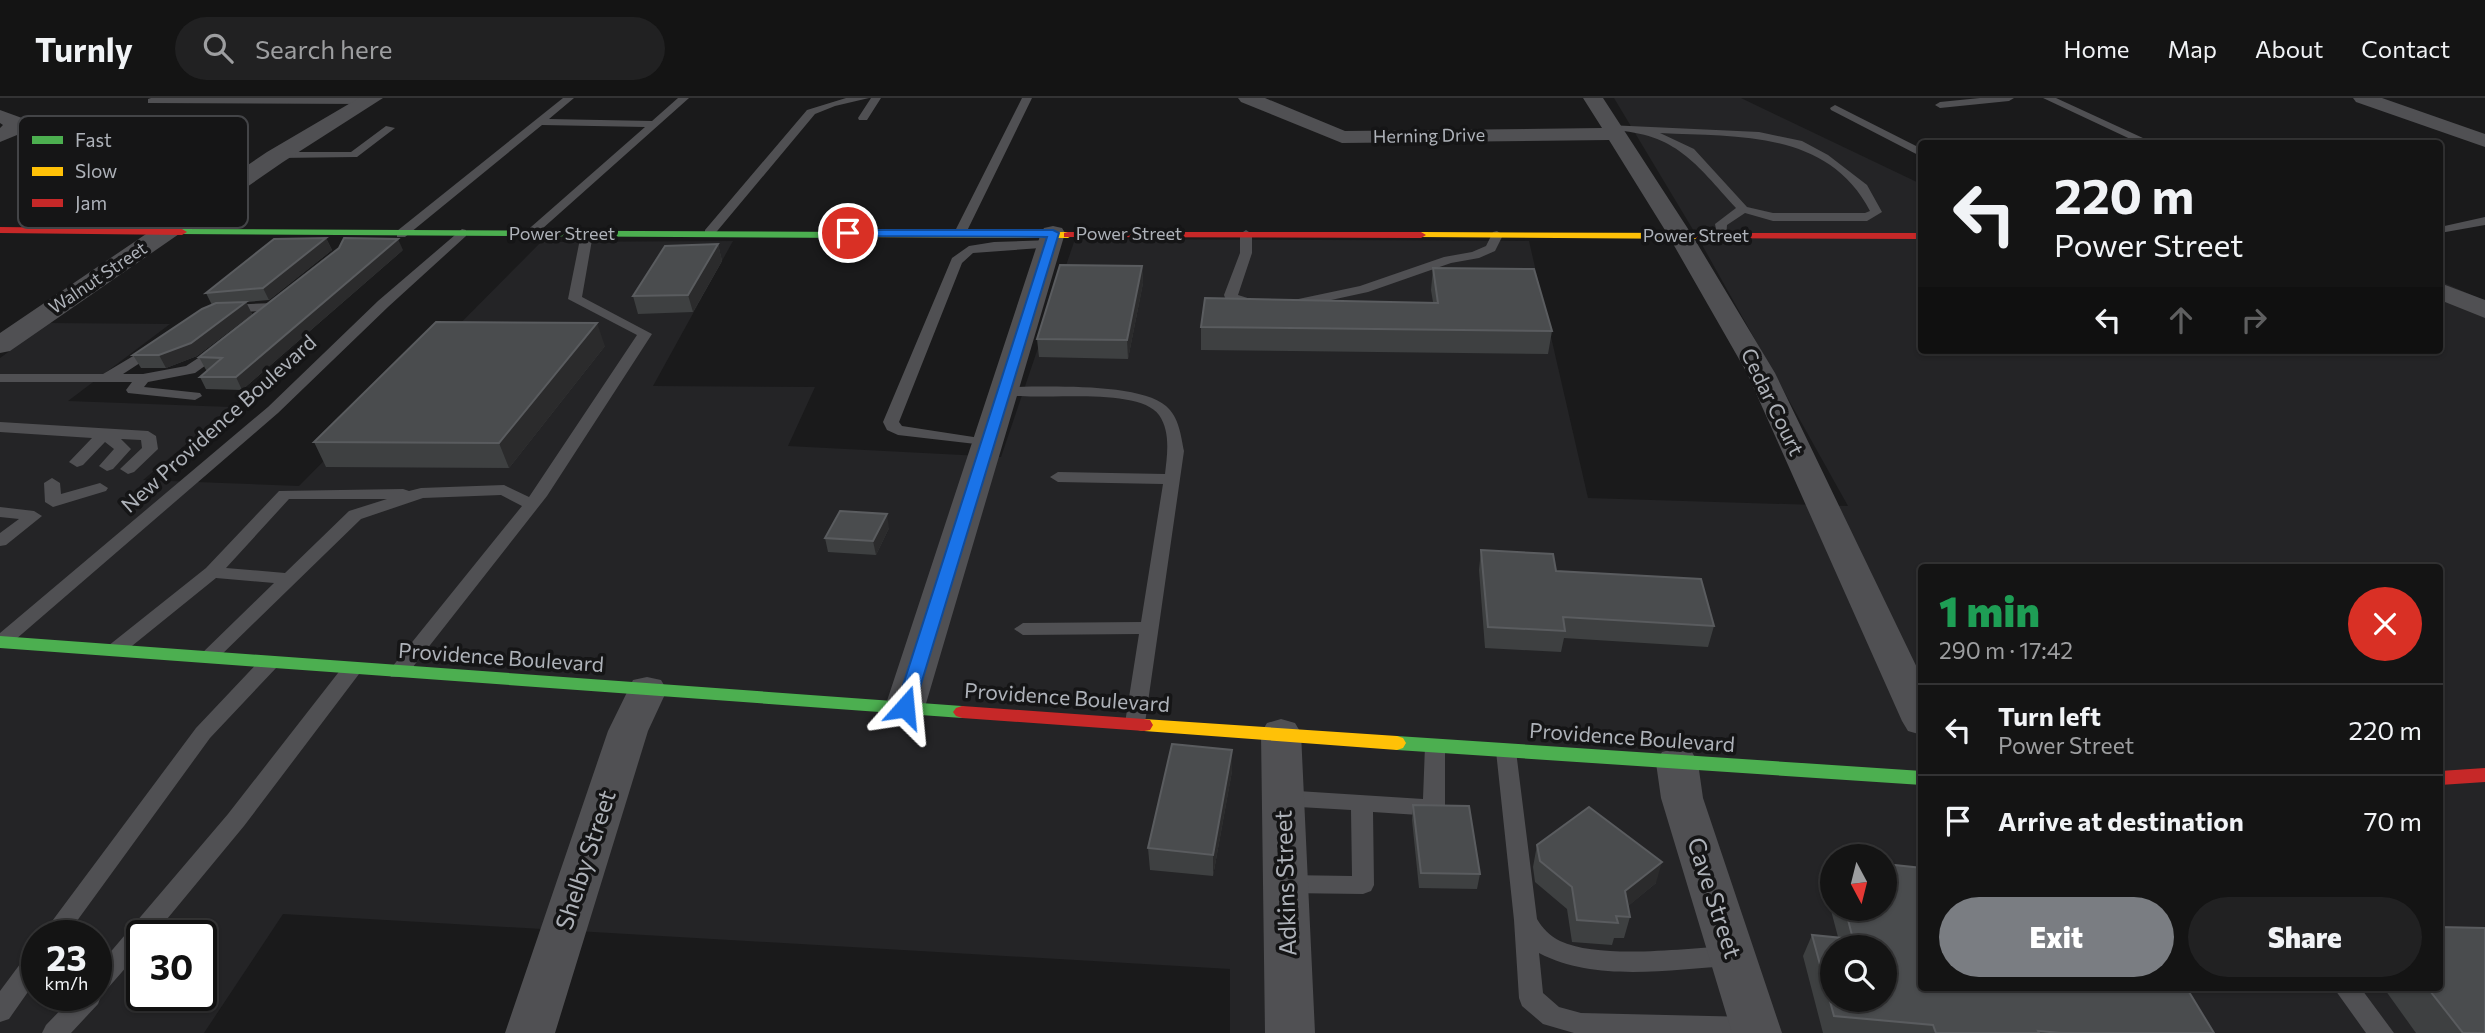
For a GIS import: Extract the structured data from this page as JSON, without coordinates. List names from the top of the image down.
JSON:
{
  "streets": {
    "main road": ["Power Street", "Providence Boulevard"],
    "street": [
      "Herning Drive",
      "Walnut Street",
      "Cedar Court",
      "Shelby Street",
      "Adkins Street",
      "Cave Street"
    ],
    "lane": ["New Providence Boulevard"]
  },
  "crossings": [
    ["Herning Drive", "Cedar Court"],
    ["Power Street", "Walnut Street"],
    ["Power Street", "Cedar Court"],
    ["Power Street", "New Providence Boulevard"],
    ["New Providence Boulevard", "Providence Boulevard"],
    ["Providence Boulevard", "Shelby Street"],
    ["Providence Boulevard", "Adkins Street"],
    ["Providence Boulevard", "Cave Street"]
  ],
  "legend": ["Fast", "Slow", "Jam"],
  "north": "bottom",
  "page": {
    "header": "Turnly",
    "search": "Search here",
    "nav": [
      "Home",
      "Map",
      "About",
      "Contact"
    ],
    "turn": ["220 m", "Power Street"],
    "heading": ["1 min", "290 m · 17:42"],
    "list": [
      {
        "name": "Turn left",
        "note": "Power Street",
        "value": "220 m"
      },
      {
        "name": "Arrive at destination",
        "value": "70 m"
      }
    ],
    "buttons": ["Exit", "Share"],
    "speed": "23 km/h",
    "limit": "30"
  }
}
